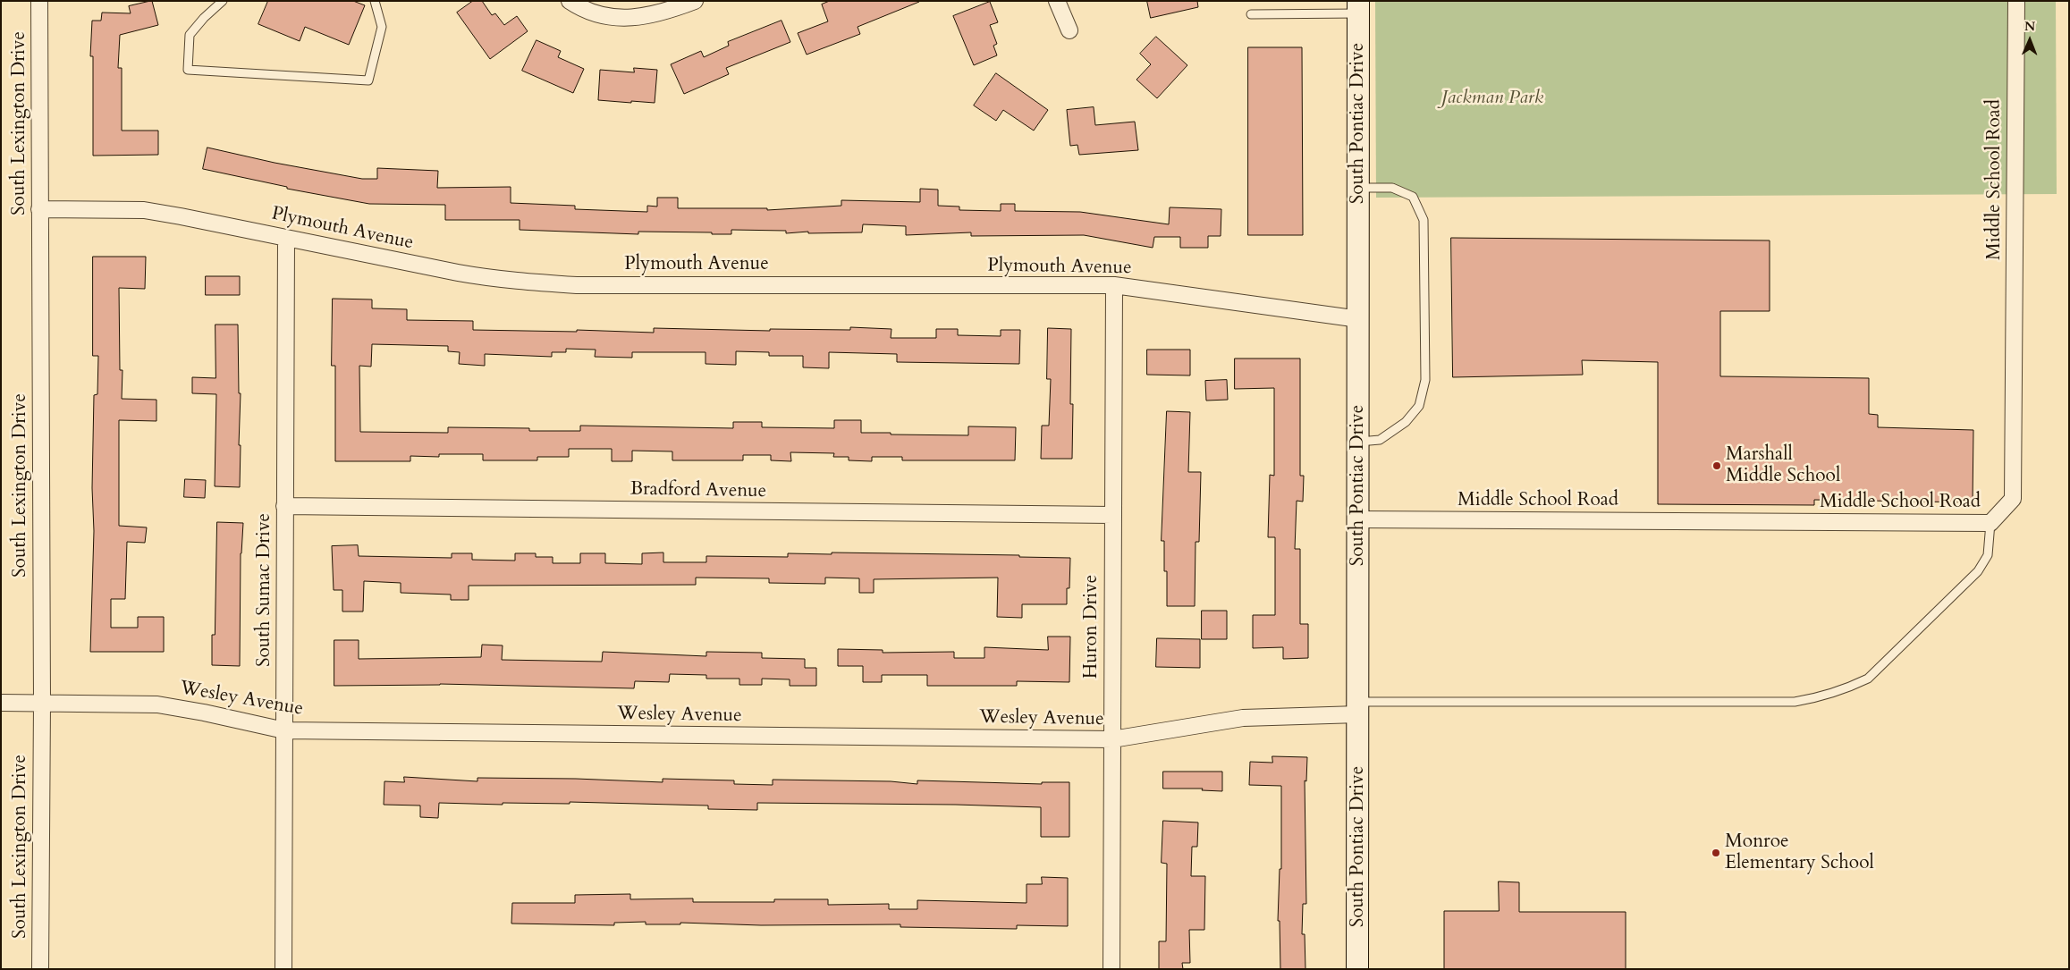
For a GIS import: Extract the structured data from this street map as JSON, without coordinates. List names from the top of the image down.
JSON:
{
  "streets": {
    "street": [
      "South Lexington Drive",
      "South Pontiac Drive",
      "Middle School Road",
      "Plymouth Avenue",
      "Bradford Avenue",
      "South Sumac Drive",
      "Huron Drive",
      "Wesley Avenue"
    ]
  },
  "crossings": [
    ["South Lexington Drive", "Plymouth Avenue"],
    ["South Lexington Drive", "Wesley Avenue"],
    ["South Pontiac Drive", "Middle School Road"],
    ["South Pontiac Drive", "Plymouth Avenue"],
    ["South Pontiac Drive", "Wesley Avenue"],
    ["Plymouth Avenue", "South Sumac Drive"],
    ["Plymouth Avenue", "Huron Drive"],
    ["Bradford Avenue", "South Sumac Drive"],
    ["Bradford Avenue", "Huron Drive"],
    ["South Sumac Drive", "Wesley Avenue"],
    ["Huron Drive", "Wesley Avenue"]
  ],
  "parks": ["Jackman Park"],
  "places": ["Marshall Middle School", "Monroe Elementary School"],
  "north": "top"
}
